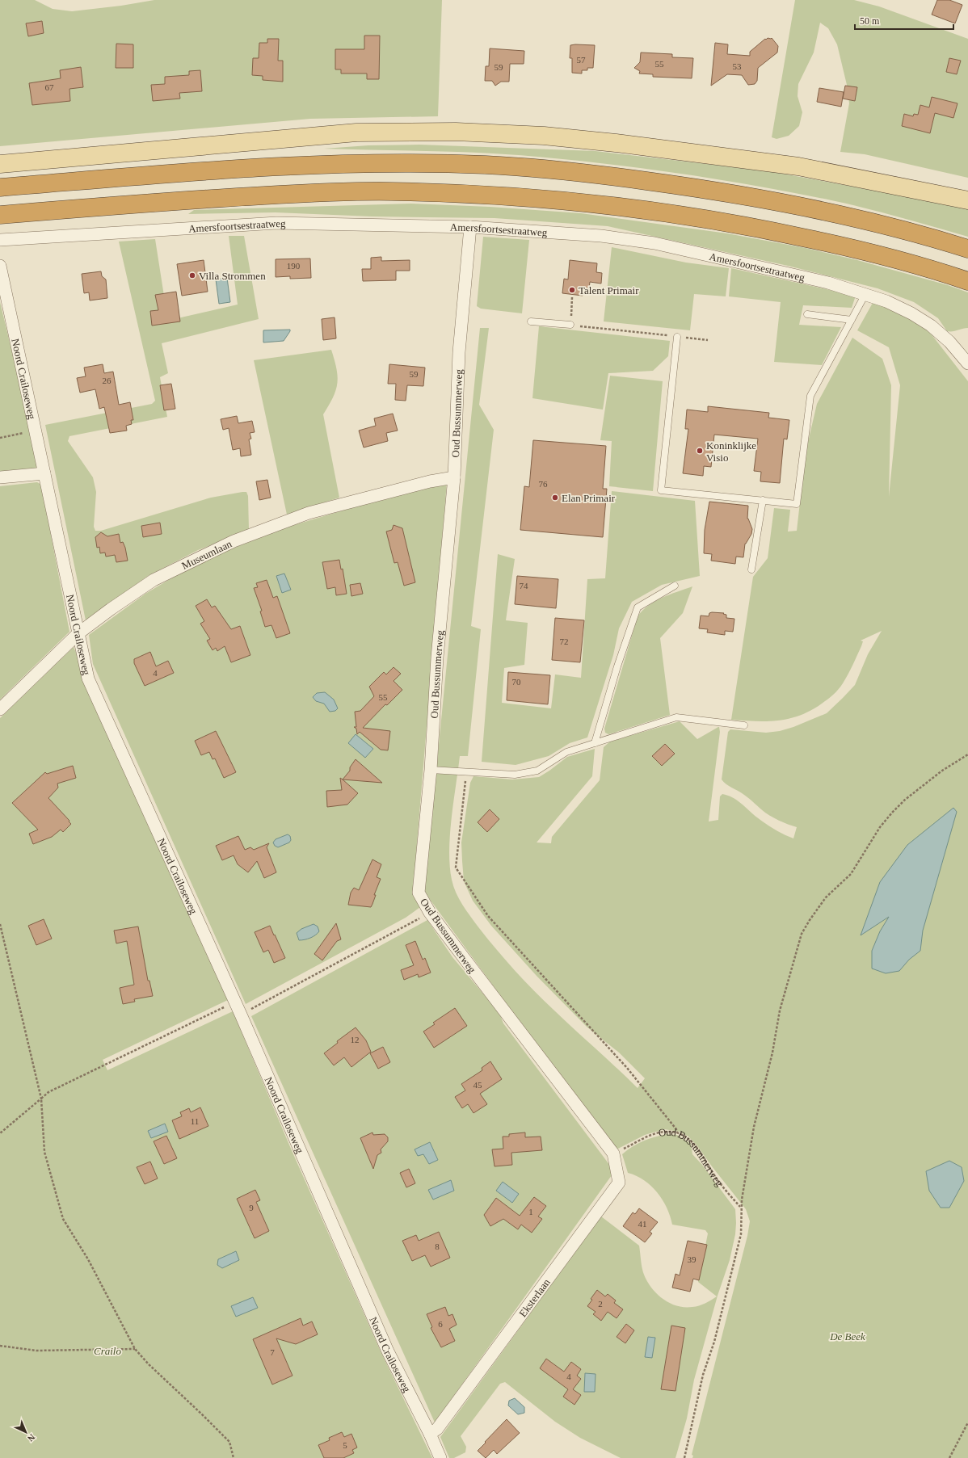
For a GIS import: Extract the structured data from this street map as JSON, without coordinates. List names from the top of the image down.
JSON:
{
  "streets": {
    "street": [
      "Amersfoortsestraatweg",
      "Noord Crailoseweg",
      "Oud Bussummerweg",
      "Museumlaan",
      "Eksterlaan"
    ]
  },
  "crossings": [
    ["Amersfoortsestraatweg", "Oud Bussummerweg"],
    ["Noord Crailoseweg", "Museumlaan"],
    ["Noord Crailoseweg", "Eksterlaan"],
    ["Oud Bussummerweg", "Museumlaan"],
    ["Oud Bussummerweg", "Eksterlaan"]
  ],
  "parks": ["De Beek", "Crailo"],
  "places": [
    "Villa Strommen",
    "Talent Primair",
    "Koninklijke Visio",
    "Elan Primair"
  ],
  "house_numbers": [
    "57",
    "55",
    "53",
    "59",
    "67",
    "190",
    "59",
    "26",
    "76",
    "74",
    "72",
    "4",
    "70",
    "55",
    "12",
    "45",
    "11",
    "9",
    "1",
    "41",
    "8",
    "39",
    "2",
    "6",
    "7",
    "4",
    "5"
  ],
  "scale_bar": "50 m",
  "north": "bottom right"
}
